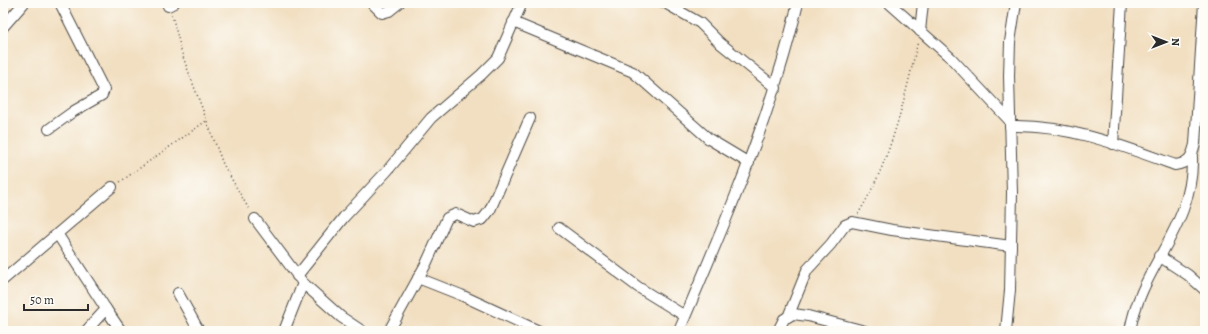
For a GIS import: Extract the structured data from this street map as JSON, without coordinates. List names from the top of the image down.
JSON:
{
  "scale_bar": "50 m",
  "north": "right"
}
